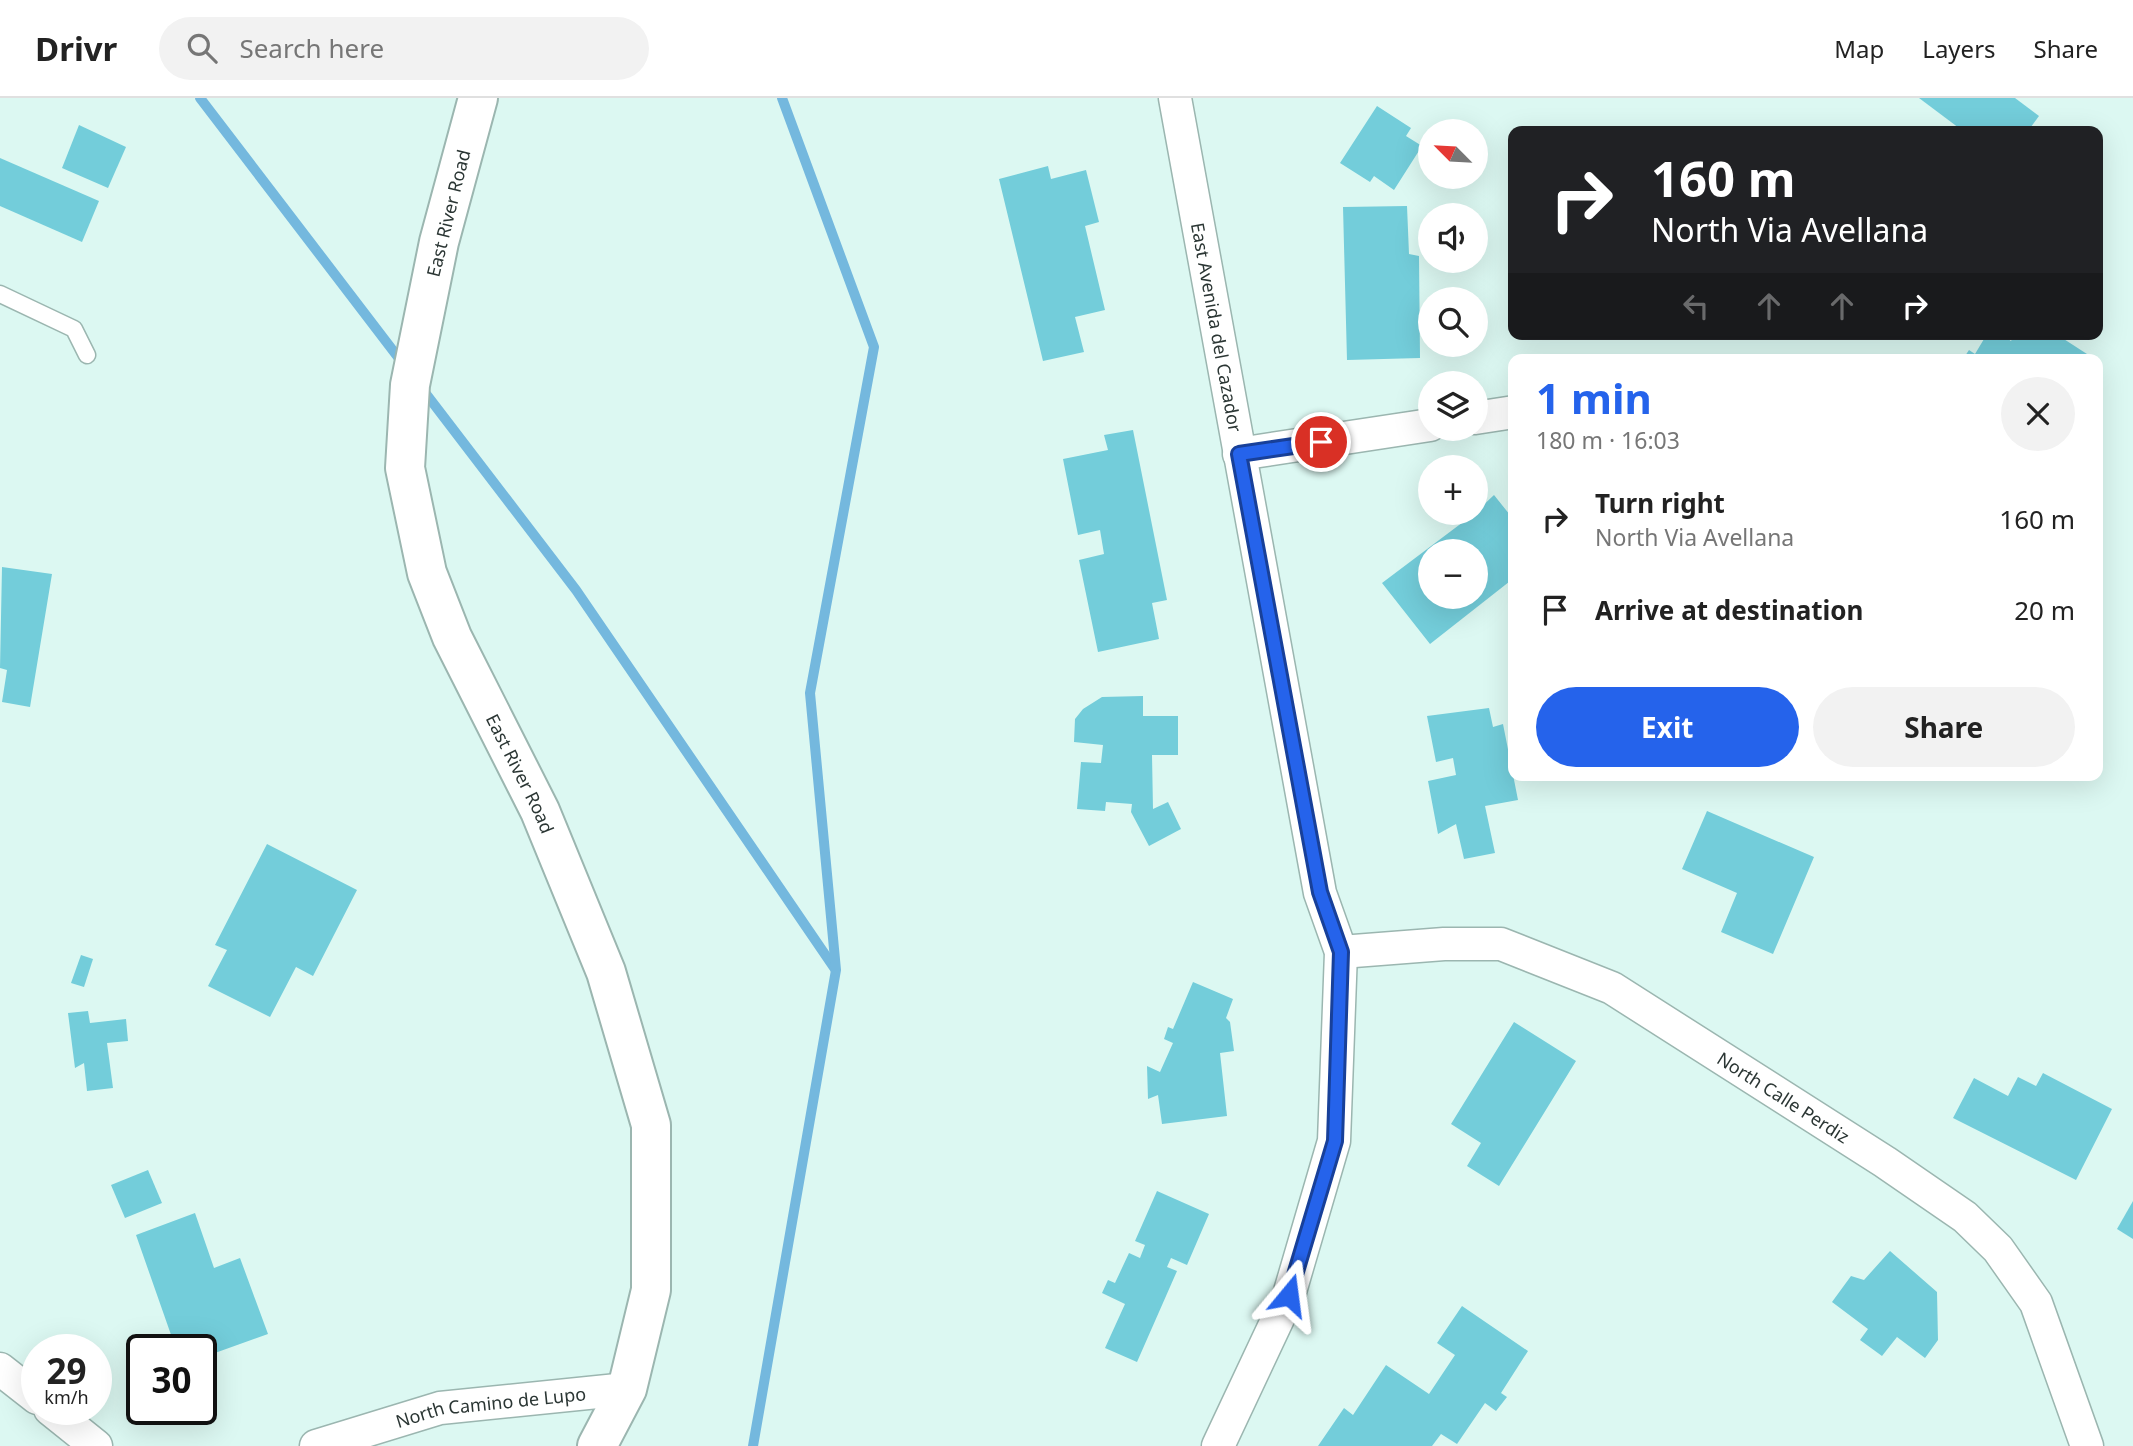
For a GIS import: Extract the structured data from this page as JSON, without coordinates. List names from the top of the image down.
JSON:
{
  "streets": {
    "street": [
      "East River Road",
      "East Avenida del Cazador",
      "North Calle Perdiz",
      "North Camino de Lupo"
    ]
  },
  "crossings": [
    ["East River Road", "North Camino de Lupo"],
    ["East Avenida del Cazador", "North Calle Perdiz"]
  ],
  "north": "top left",
  "page": {
    "header": "Drivr",
    "search": "Search here",
    "nav": ["Map", "Layers", "Share"],
    "map_buttons": ["+", "−"],
    "turn": ["160 m", "North Via Avellana"],
    "heading": ["1 min", "180 m · 16:03"],
    "list": [
      {
        "name": "Turn right",
        "note": "North Via Avellana",
        "value": "160 m"
      },
      {
        "name": "Arrive at destination",
        "value": "20 m"
      }
    ],
    "buttons": ["Exit", "Share"],
    "speed": "29 km/h",
    "limit": "30"
  }
}
